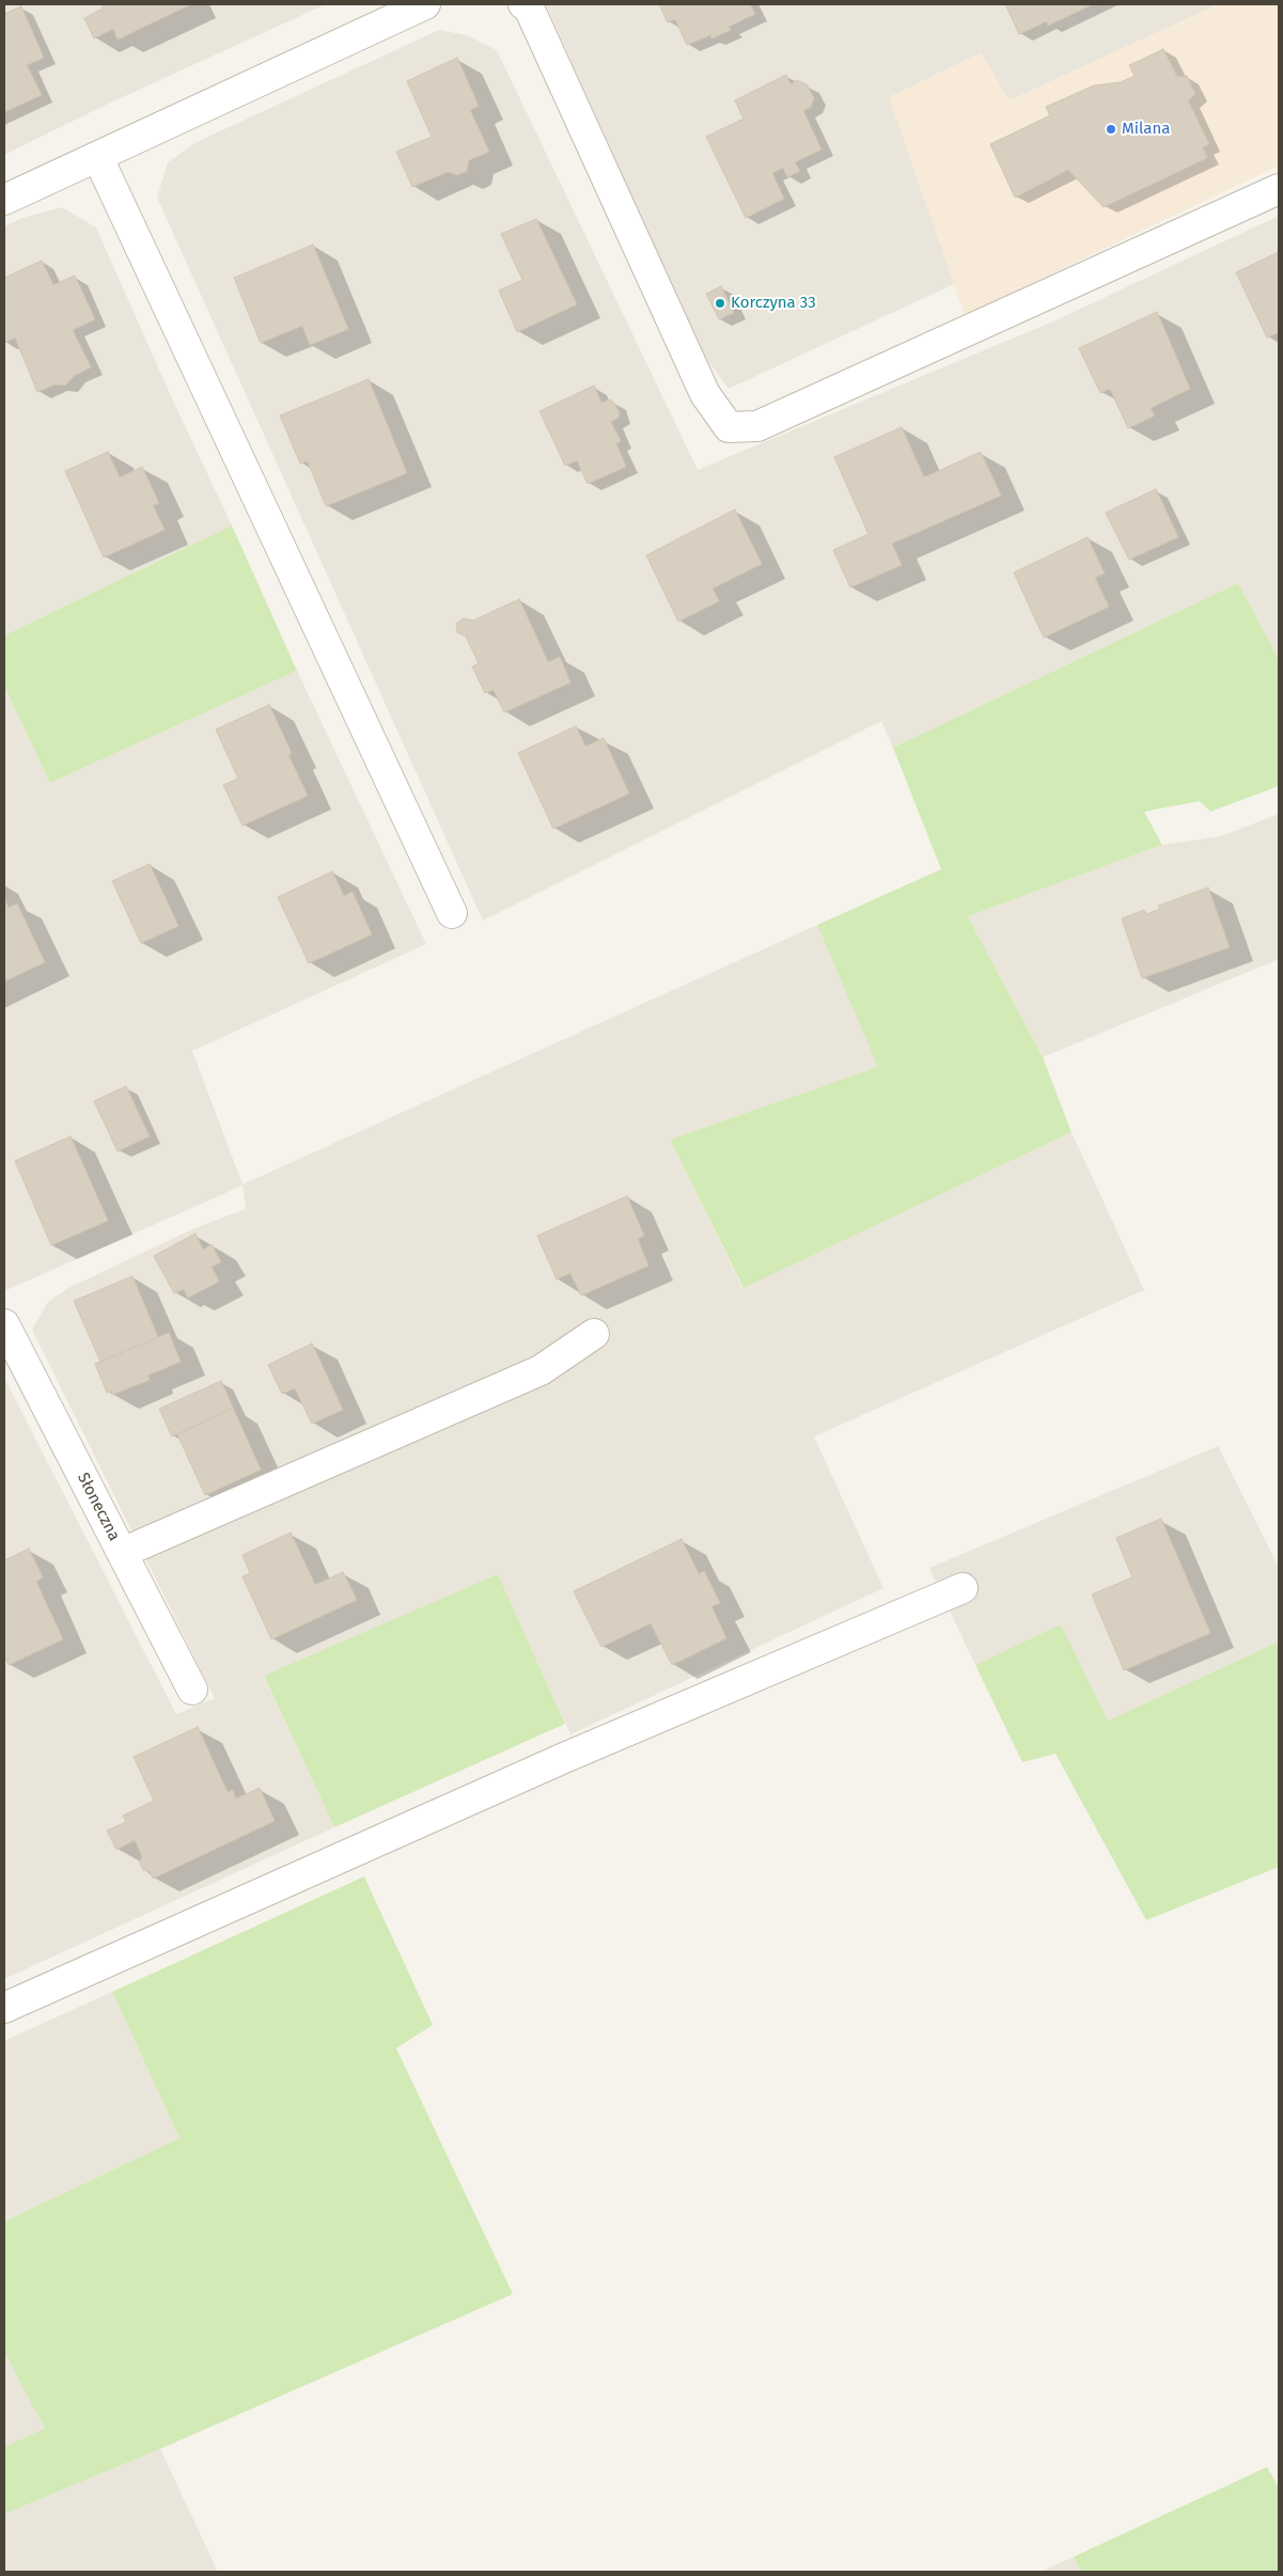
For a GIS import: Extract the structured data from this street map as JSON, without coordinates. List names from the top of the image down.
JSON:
{
  "streets": {
    "street": ["Słoneczna"]
  },
  "places": ["Milana", "Korczyna 33"]
}
